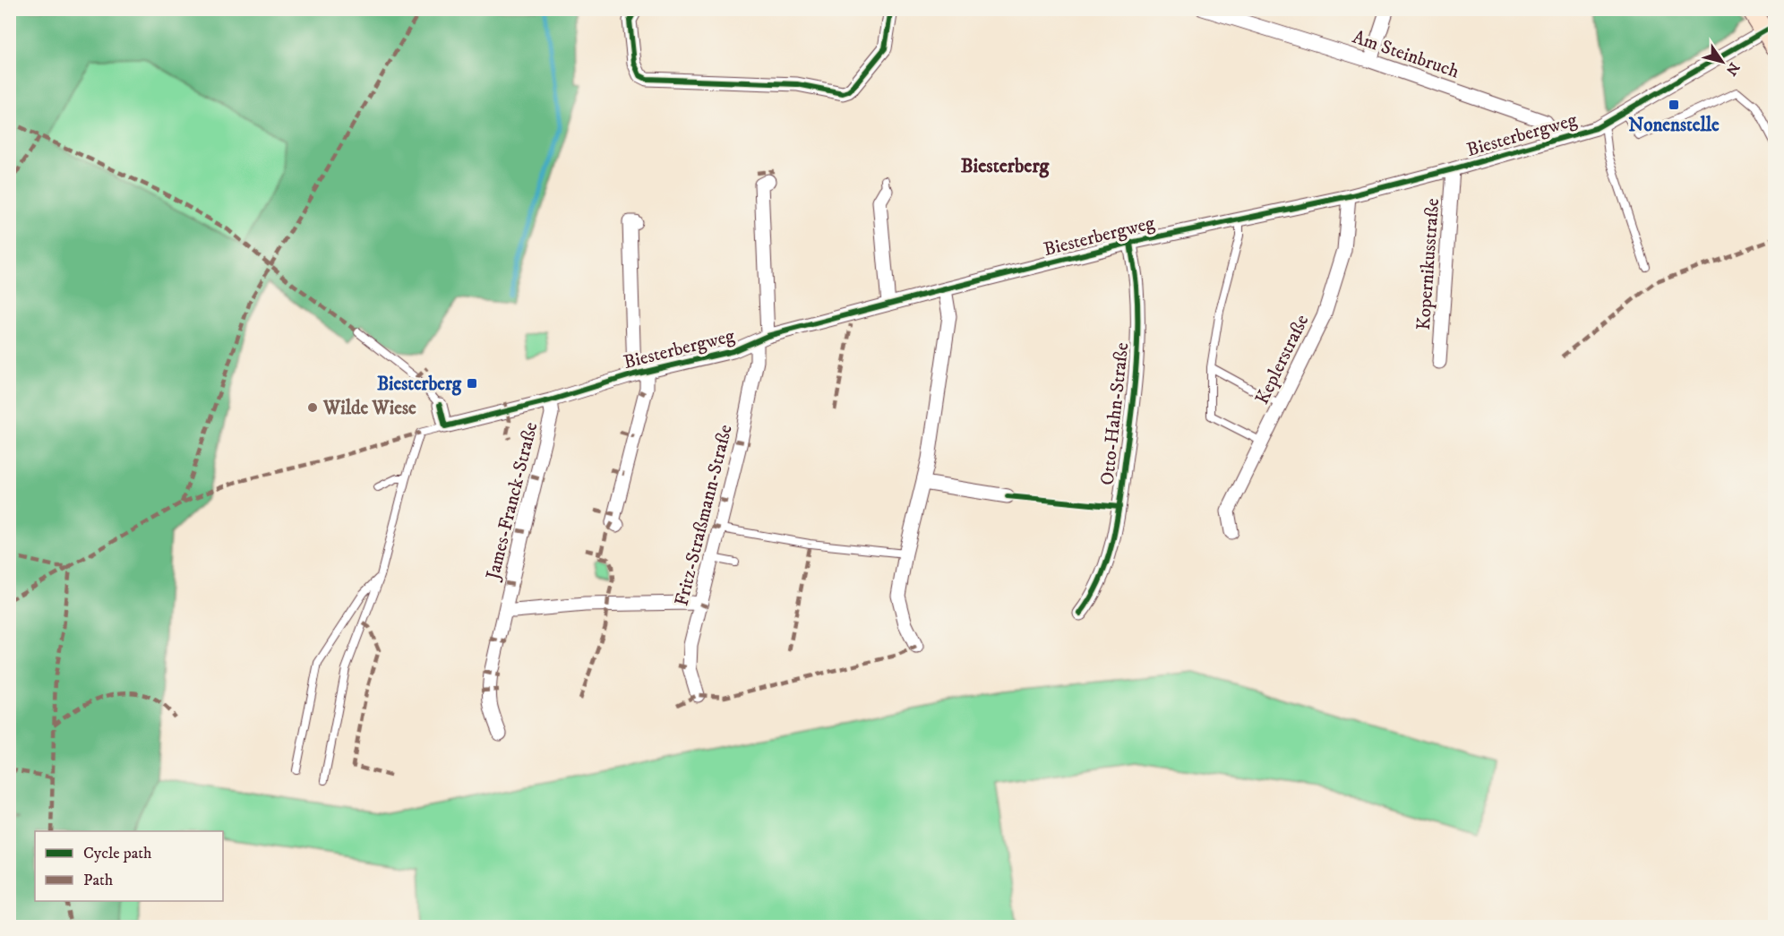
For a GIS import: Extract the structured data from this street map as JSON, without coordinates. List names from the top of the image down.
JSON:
{
  "streets": {
    "street": [
      "Am Steinbruch",
      "Biesterbergweg",
      "Kopernikusstraße",
      "Keplerstraße",
      "Otto-Hahn-Straße",
      "James-Franck-Straße",
      "Fritz-Straßmann-Straße"
    ]
  },
  "crossings": [
    ["Am Steinbruch", "Biesterbergweg"],
    ["Biesterbergweg", "Kopernikusstraße"],
    ["Biesterbergweg", "Keplerstraße"],
    ["Biesterbergweg", "Otto-Hahn-Straße"],
    ["Biesterbergweg", "James-Franck-Straße"],
    ["Biesterbergweg", "Fritz-Straßmann-Straße"]
  ],
  "districts": ["Biesterberg"],
  "places": {
    "transit": ["Nonenstelle", "Biesterberg"],
    "other": ["Wilde Wiese"]
  },
  "legend": ["Cycle path", "Path"],
  "north": "bottom right"
}
